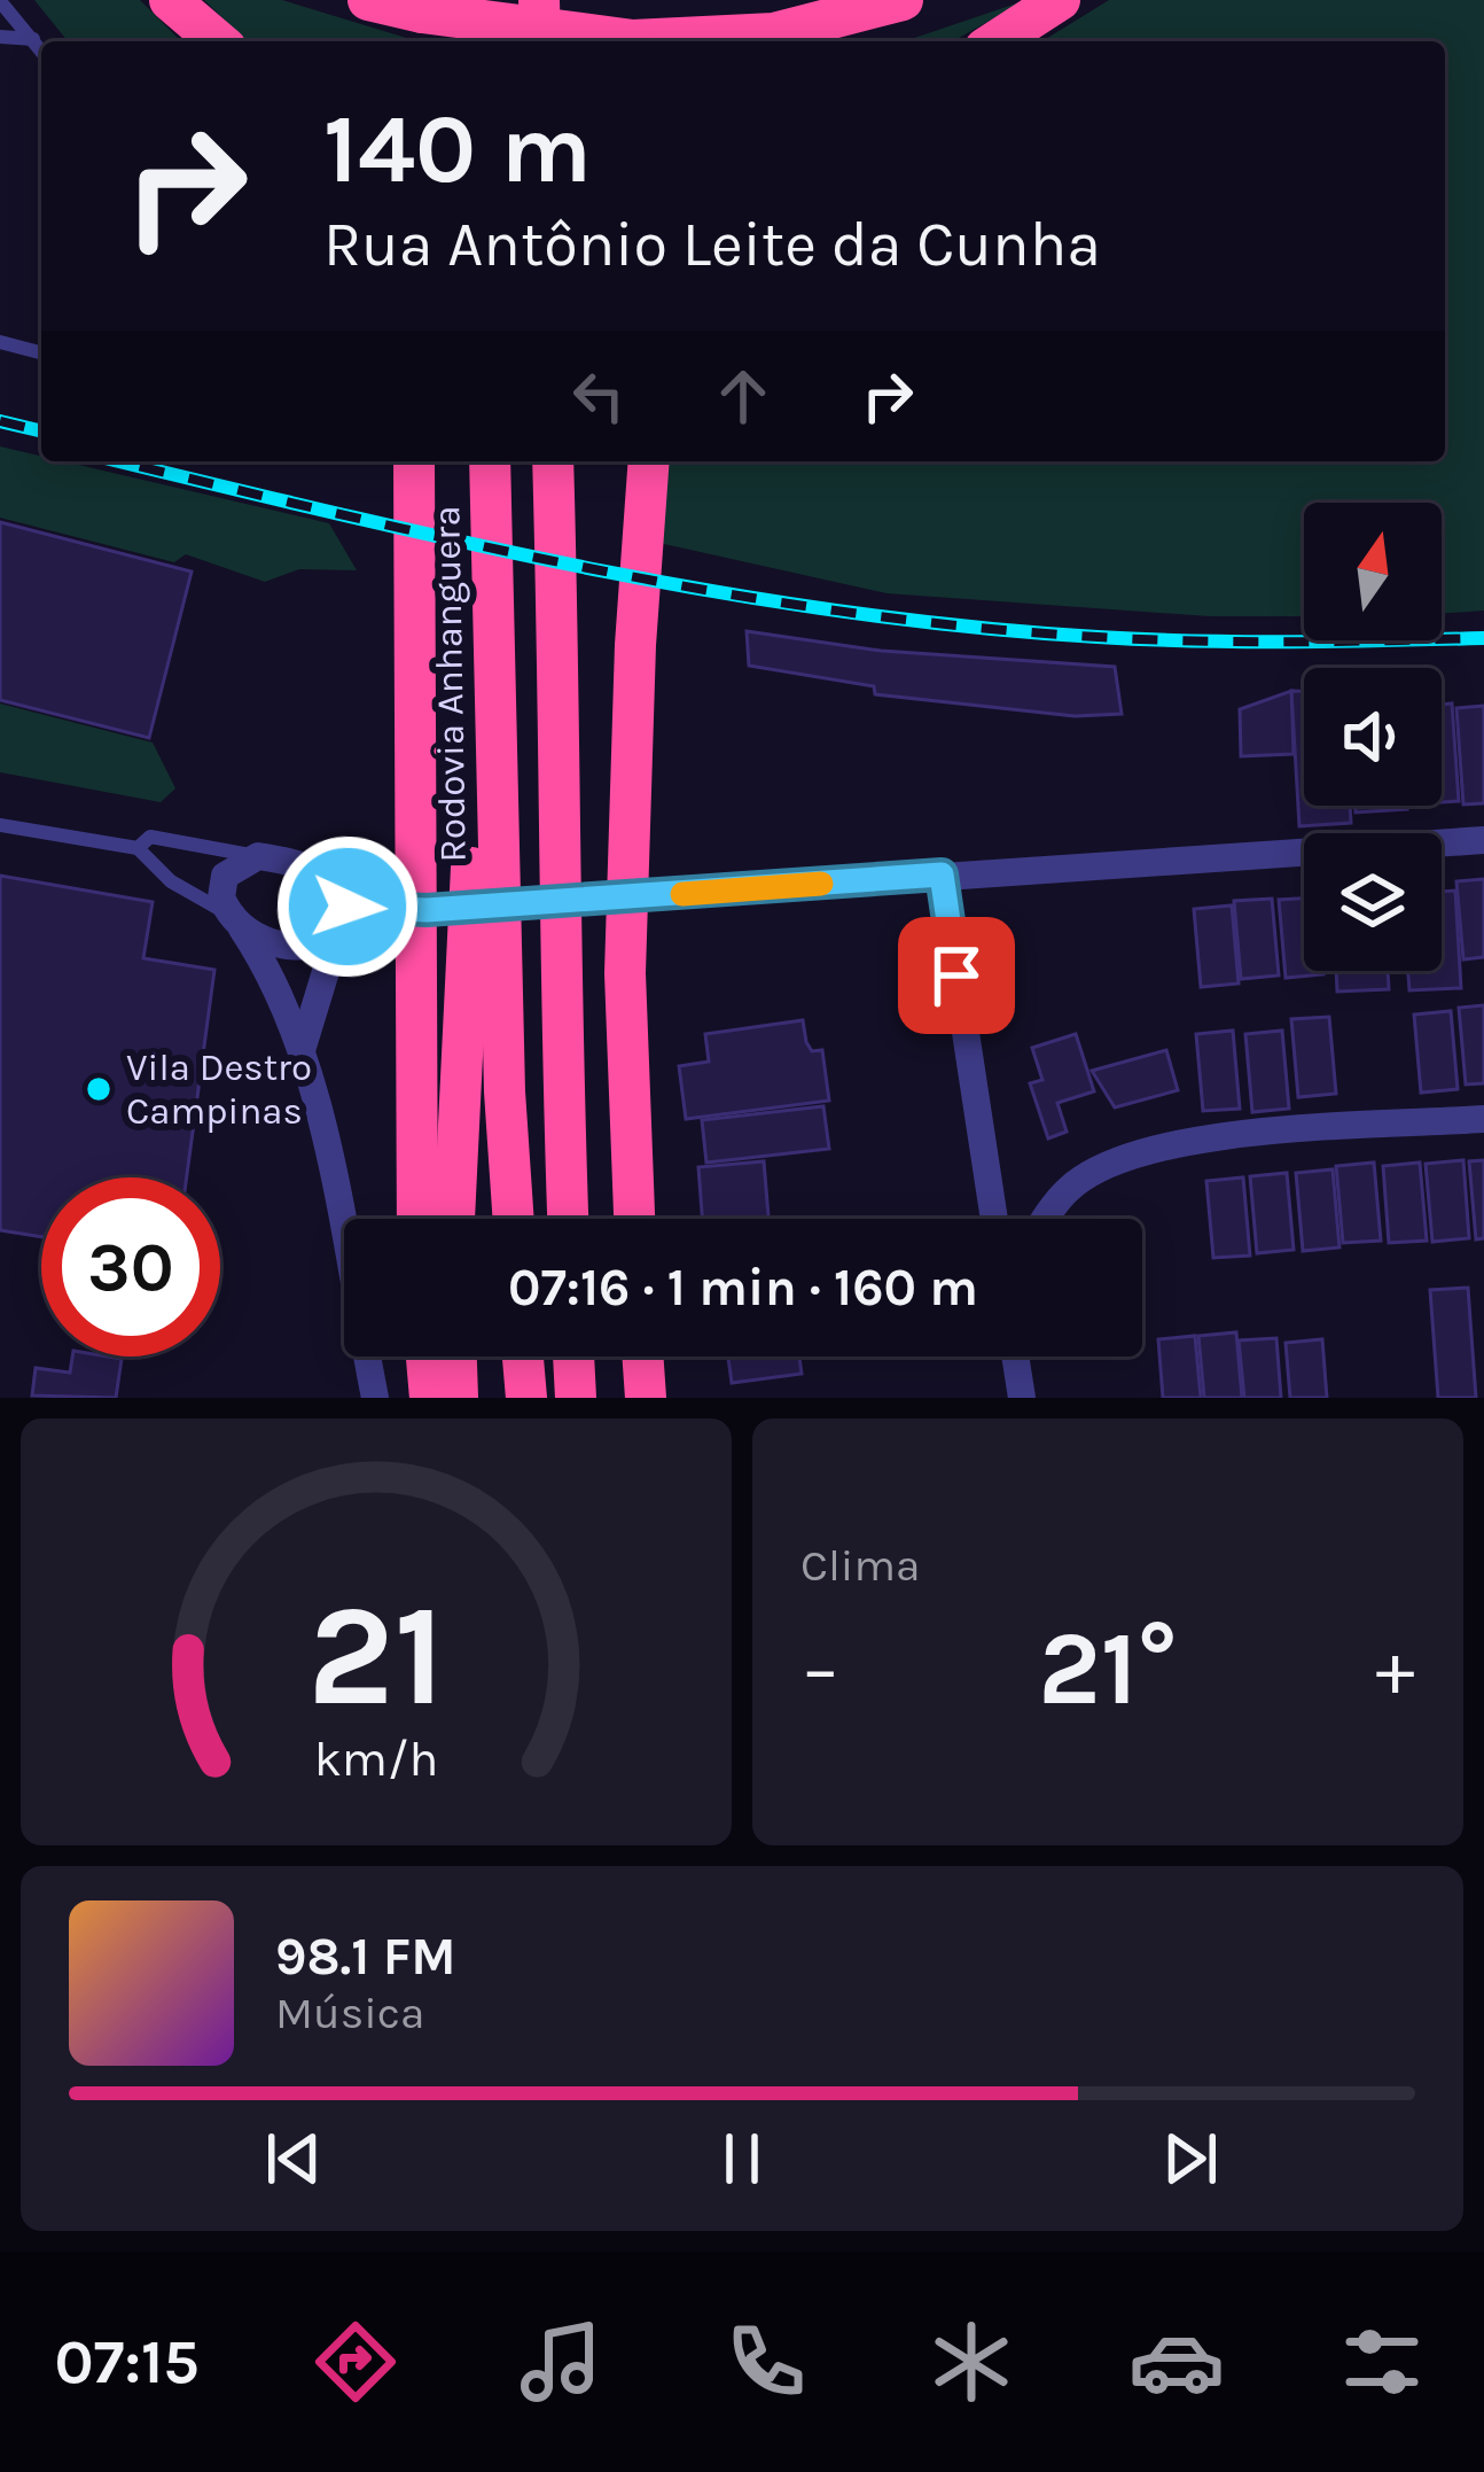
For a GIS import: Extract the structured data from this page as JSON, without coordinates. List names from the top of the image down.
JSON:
{
  "streets": {
    "highway": ["Rodovia Anhanguera"]
  },
  "places": ["Vila Destro Campinas"],
  "north": "top",
  "page": {
    "turn": ["140 m", "Rua Antônio Leite da Cunha"],
    "limit": "30",
    "trip": "07:16 · 1 min · 160 m",
    "tile": "Clima",
    "heat": ["−", "21°", "+"],
    "song": ["98.1 FM", "Música"],
    "tabs": "07:15",
    "gauge": ["21", "km/h"]
  }
}
